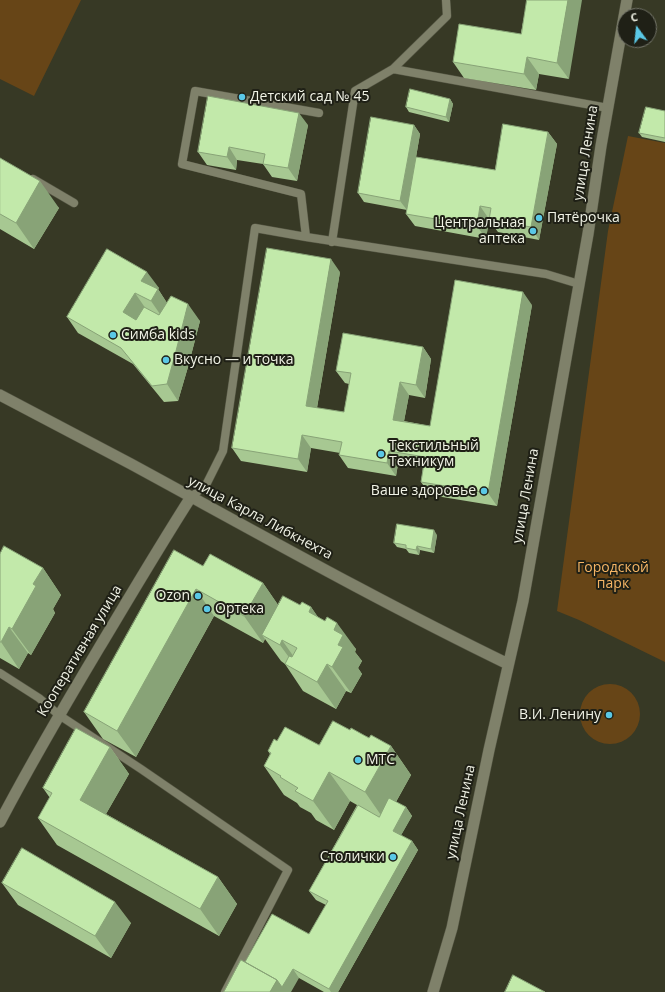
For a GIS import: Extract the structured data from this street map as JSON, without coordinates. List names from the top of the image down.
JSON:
{
  "streets": {
    "main road": ["улица Ленина", "улица Карла Либкнехта", "Кооперативная улица"]
  },
  "crossings": [
    ["улица Ленина", "улица Карла Либкнехта"],
    ["улица Карла Либкнехта", "Кооперативная улица"]
  ],
  "parks": ["Городской парк"],
  "places": [
    "Детский сад № 45",
    "Пятёрочка",
    "Центральная аптека",
    "Симба kids",
    "Вкусно — и точка",
    "Текстильный Техникум",
    "Ваше здоровье",
    "Ozon",
    "Ортека",
    "В.И. Ленину",
    "МТС",
    "Столички"
  ],
  "north": "top"
}
